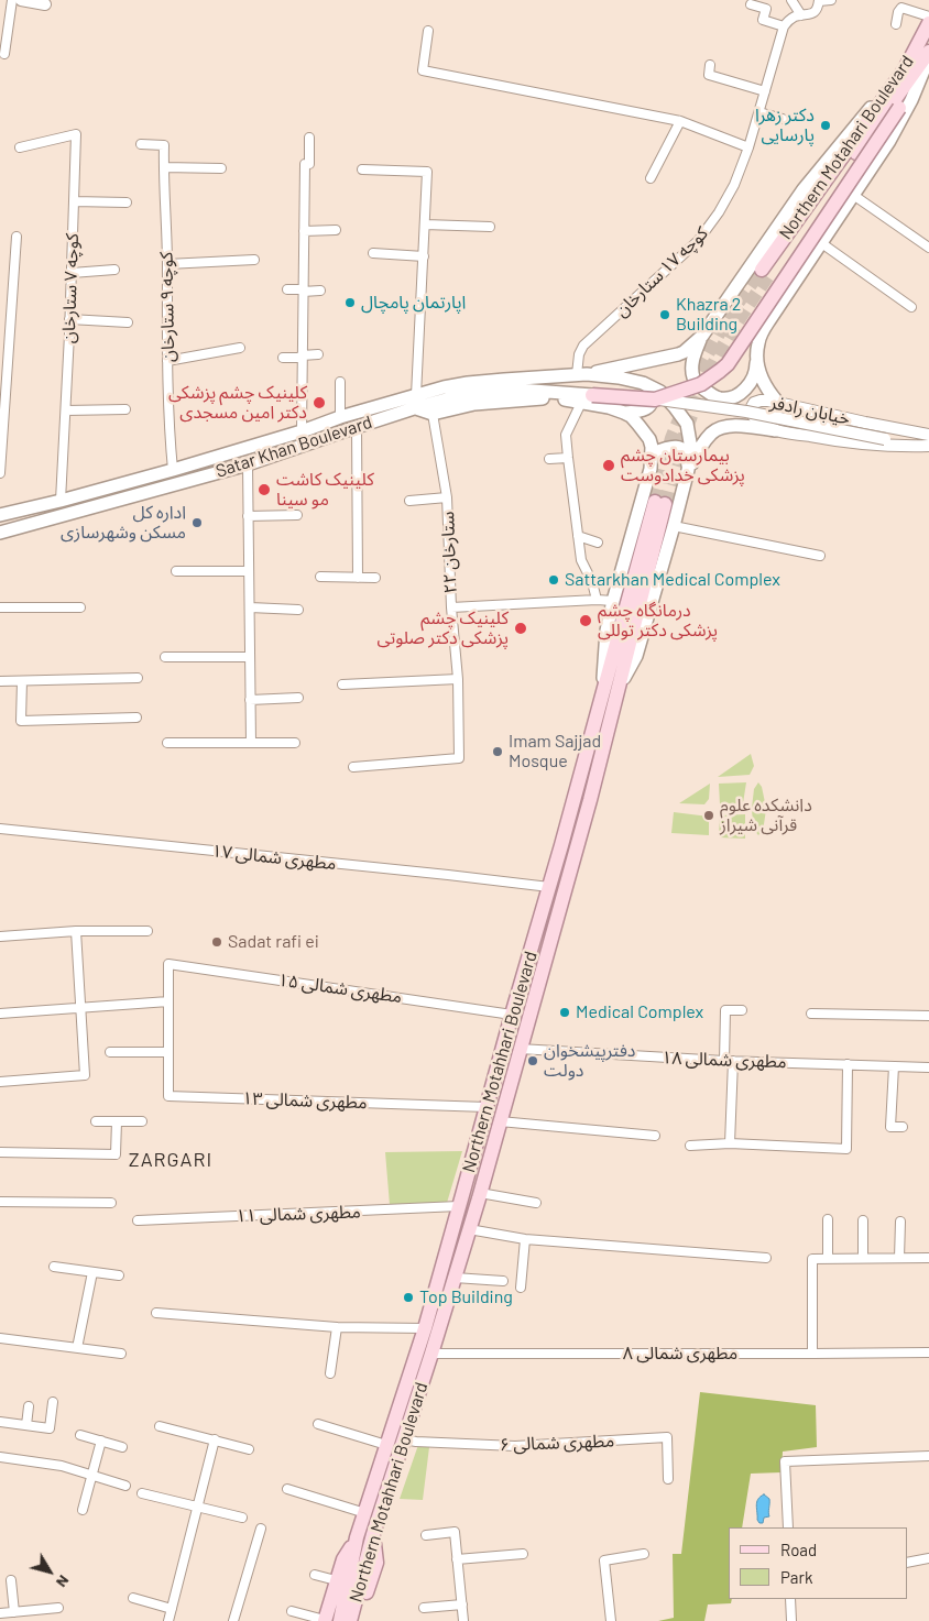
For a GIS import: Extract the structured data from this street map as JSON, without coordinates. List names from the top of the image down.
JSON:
{
  "streets": {
    "main road": ["Northern Motahari Boulevard", "Satar Khan Boulevard", "Northern Motahhari Boulevard"],
    "street": [
      "کوچه ۱۷ ستارخان",
      "کوچه ۷ ستارخان",
      "کوچه ۹ ستارخان",
      "خیابان رادفر",
      "۲۲ ستارخان",
      "۱۷ مطهری شمالی",
      "۱۵ مطهری شمالی",
      "۱۸ مطهری شمالی",
      "۱۳ مطهری شمالی",
      "۱۱ مطهری شمالی",
      "۸ مطهری شمالی",
      "۶ مطهری شمالی"
    ]
  },
  "crossings": [
    ["کوچه ۱۷ ستارخان", "Satar Khan Boulevard"],
    ["کوچه ۷ ستارخان", "Satar Khan Boulevard"],
    ["کوچه ۹ ستارخان", "Satar Khan Boulevard"],
    ["۱۷ مطهری شمالی", "Northern Motahhari Boulevard"],
    ["۱۵ مطهری شمالی", "Northern Motahhari Boulevard"],
    ["۱۸ مطهری شمالی", "Northern Motahhari Boulevard"],
    ["Northern Motahhari Boulevard", "۱۳ مطهری شمالی"],
    ["Northern Motahhari Boulevard", "۱۱ مطهری شمالی"],
    ["Northern Motahhari Boulevard", "۸ مطهری شمالی"],
    ["Northern Motahhari Boulevard", "۶ مطهری شمالی"]
  ],
  "districts": ["ZARGARI"],
  "places": [
    "دکتر زهرا پارسایی",
    "اپارتمان پامچال",
    "Khazra 2 Building",
    "کلینیک چشم پزشکی دکتر امین مسجدی",
    "بیمارستان چشم پزشکی خدادوست",
    "کلینیک کاشت مو سینا",
    "اداره کل مسکن وشهرسازی",
    "Sattarkhan Medical Complex",
    "درمانگاه چشم پزشكی دكتر توللی",
    "کلینیک چشم پزشکی دکتر صلوتی",
    "Imam Sajjad Mosque",
    "دانشکده علوم قرآنی شیراز",
    "Sadat rafi ei",
    "Medical Complex",
    "دفترپیشخوان دولت",
    "Top Building"
  ],
  "legend": ["Road", "Park"],
  "north": "bottom right"
}
